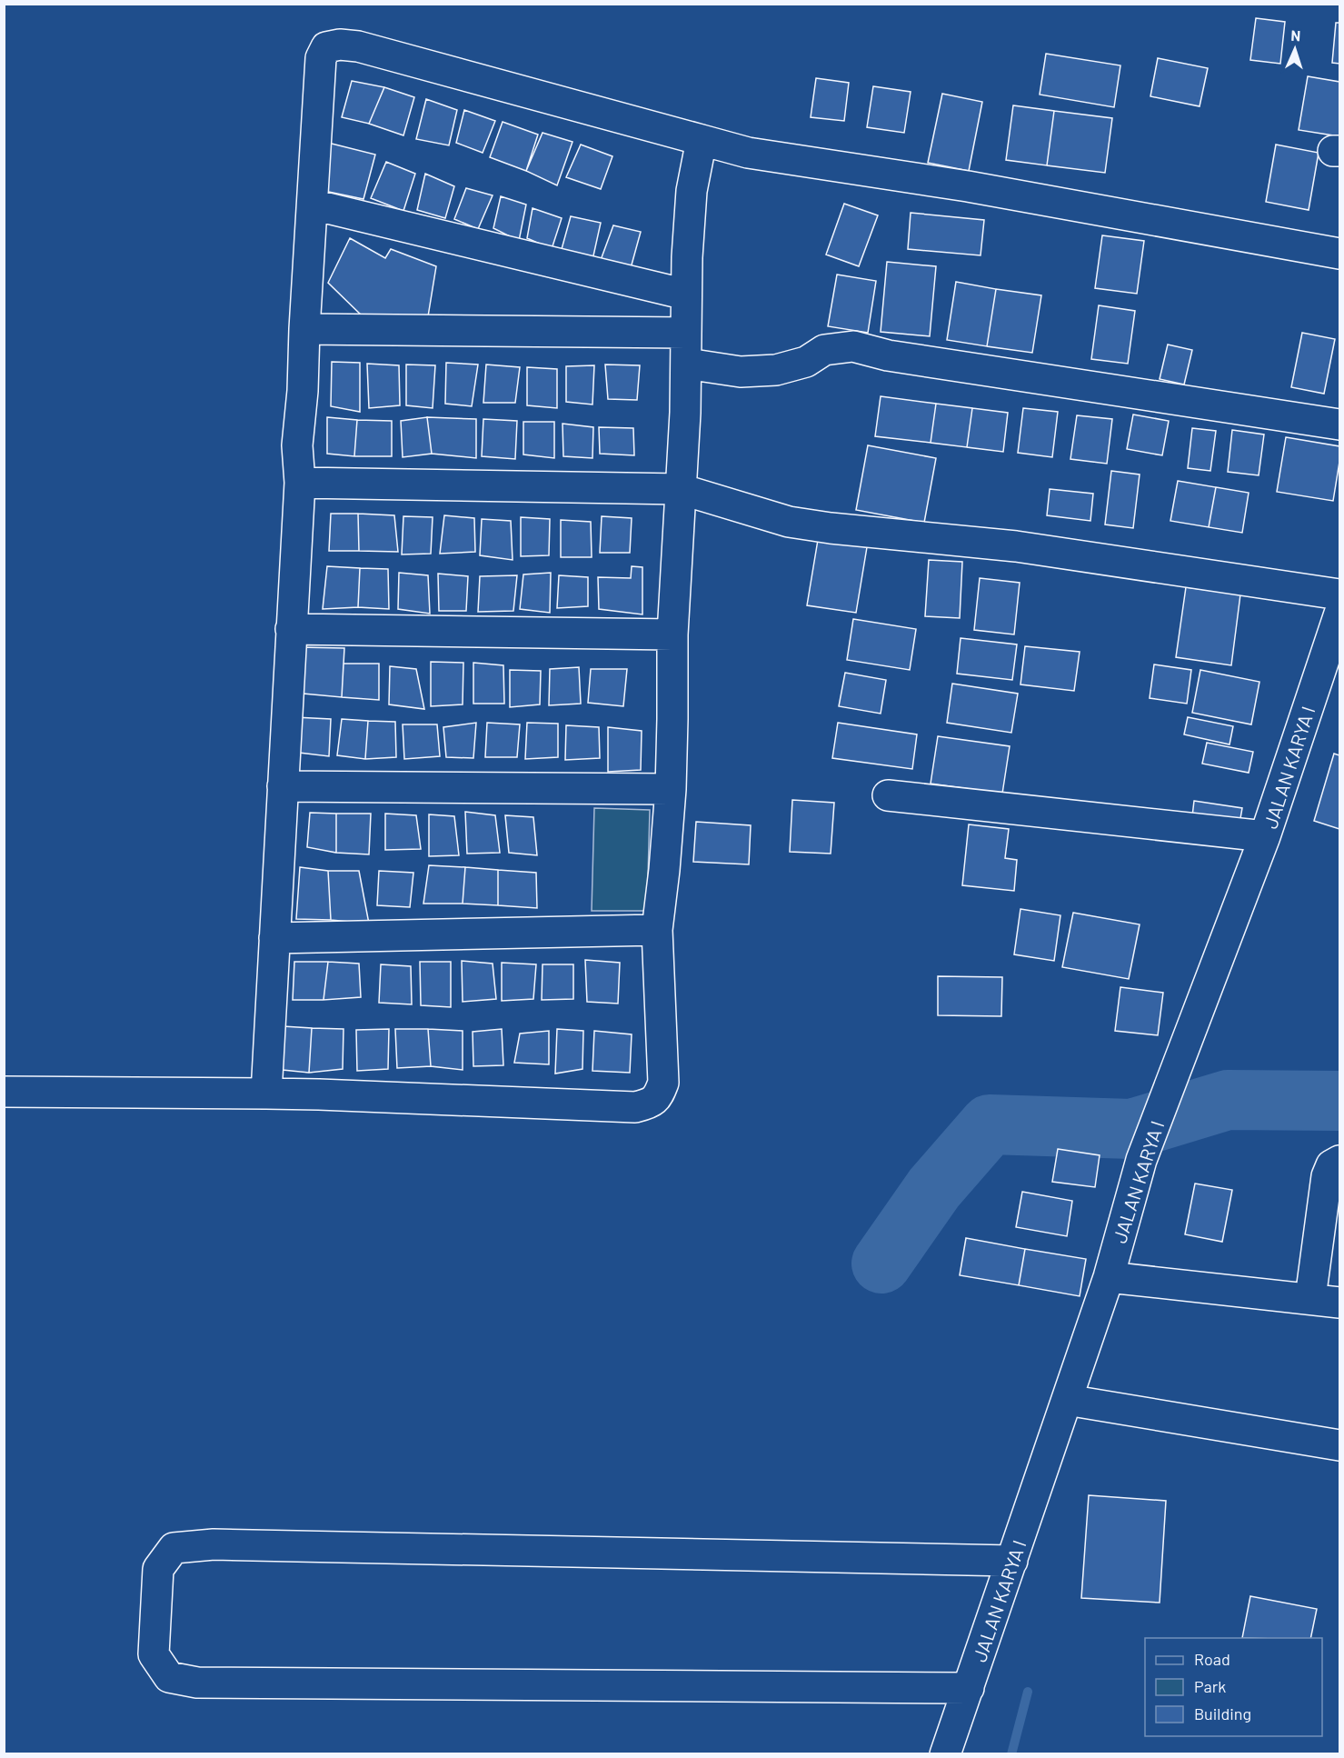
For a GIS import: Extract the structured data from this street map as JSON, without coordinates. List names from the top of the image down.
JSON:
{
  "streets": {
    "street": ["JALAN KARYA I"]
  },
  "legend": ["Road", "Park", "Building"],
  "north": "top"
}
